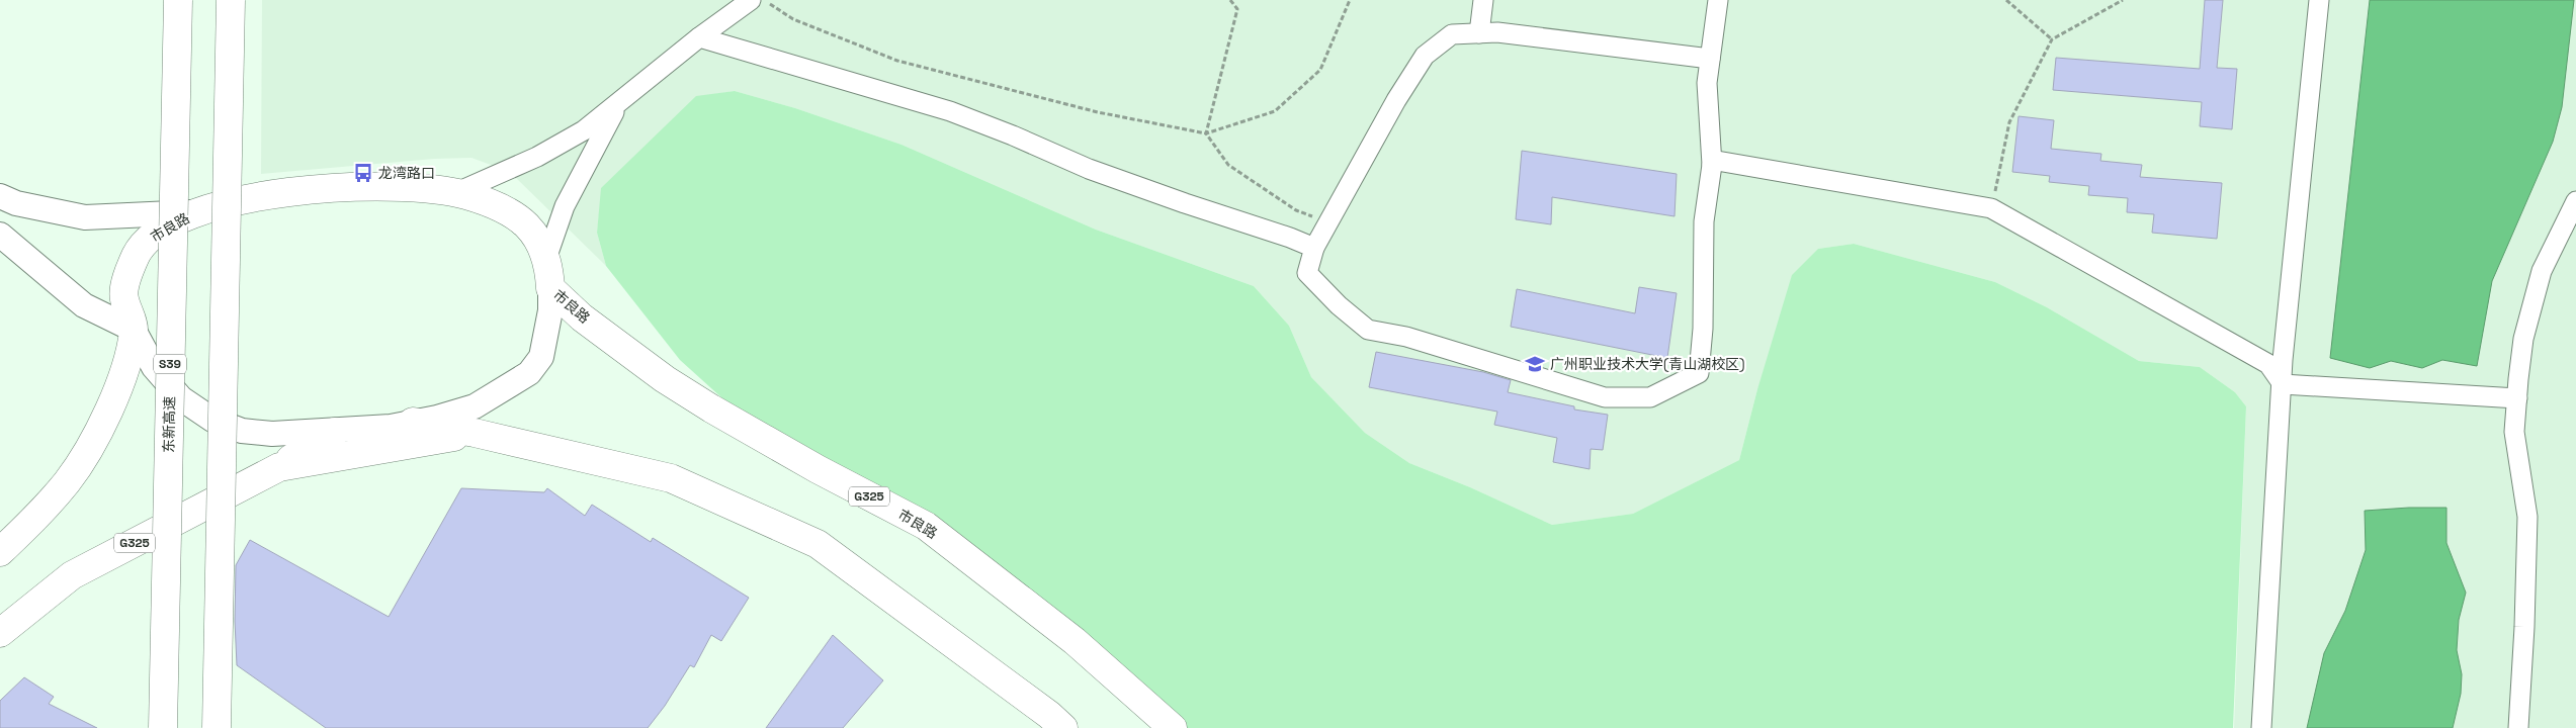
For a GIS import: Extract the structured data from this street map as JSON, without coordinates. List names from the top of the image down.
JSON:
{
  "streets": {
    "highway": [
      "市良路",
      "S39",
      "东新高速",
      "G325"
    ]
  },
  "places": {
    "bus stop": ["龙湾路口"],
    "school or university": ["广州职业技术大学(青山湖校区)"]
  }
}
